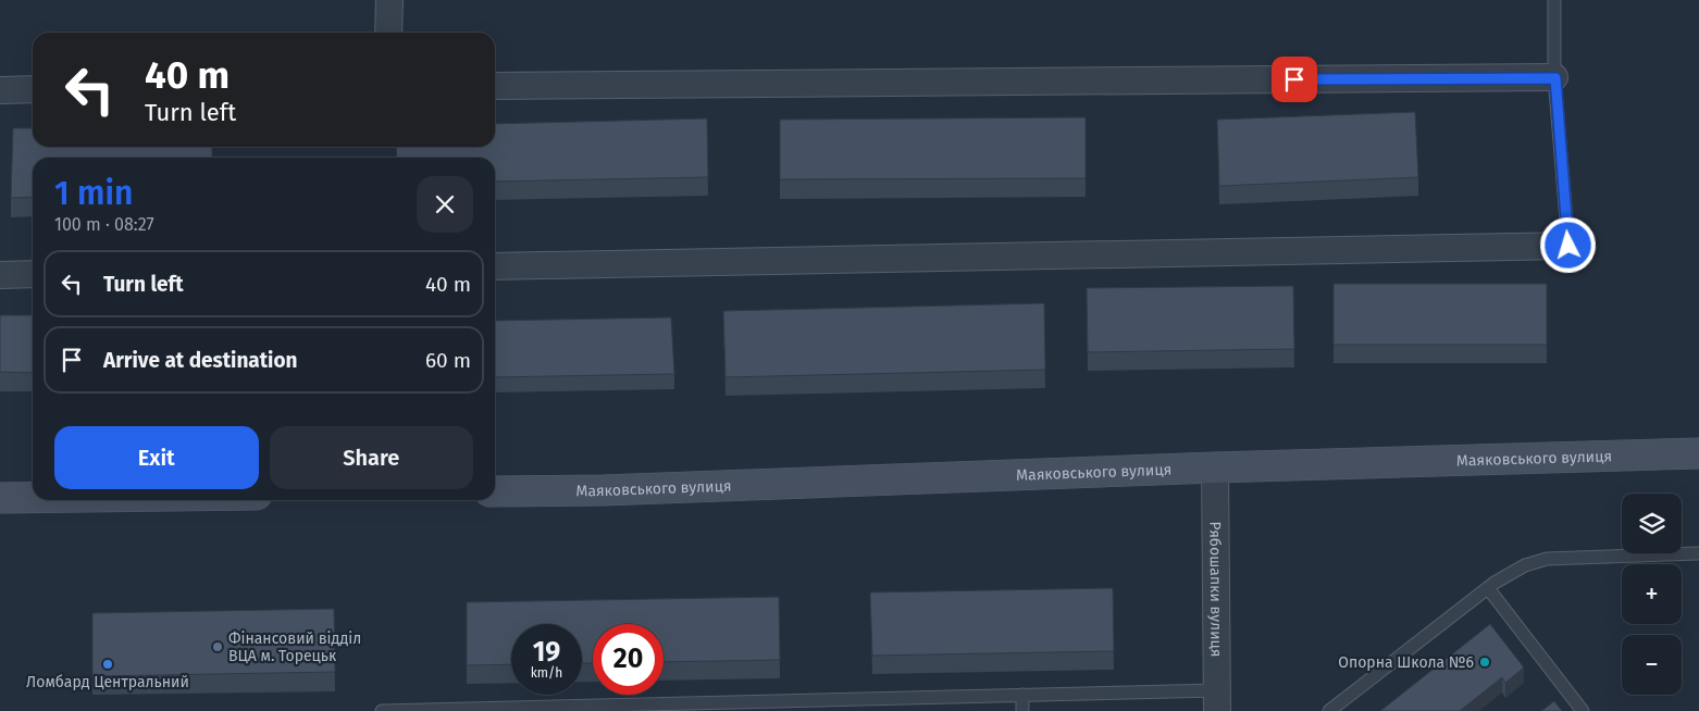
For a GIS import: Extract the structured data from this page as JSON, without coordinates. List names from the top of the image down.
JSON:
{
  "streets": {
    "main road": ["Маяковського вулиця"],
    "street": ["Рябошапки вулиця"]
  },
  "crossings": [
    ["Маяковського вулиця", "Рябошапки вулиця"]
  ],
  "places": ["Фінансовий відділ ВЦА м. Торецьк", "Опорна Школа №6", "Ломбард Центральний"],
  "page": {
    "turn": ["40 m", "Turn left"],
    "heading": ["1 min", "100 m · 08:27"],
    "list": [
      {
        "name": "Turn left",
        "value": "40 m"
      },
      {
        "name": "Arrive at destination",
        "value": "60 m"
      }
    ],
    "buttons": ["Exit", "Share"],
    "map_buttons": ["+", "−"],
    "speed": "19 km/h",
    "limit": "20"
  }
}
